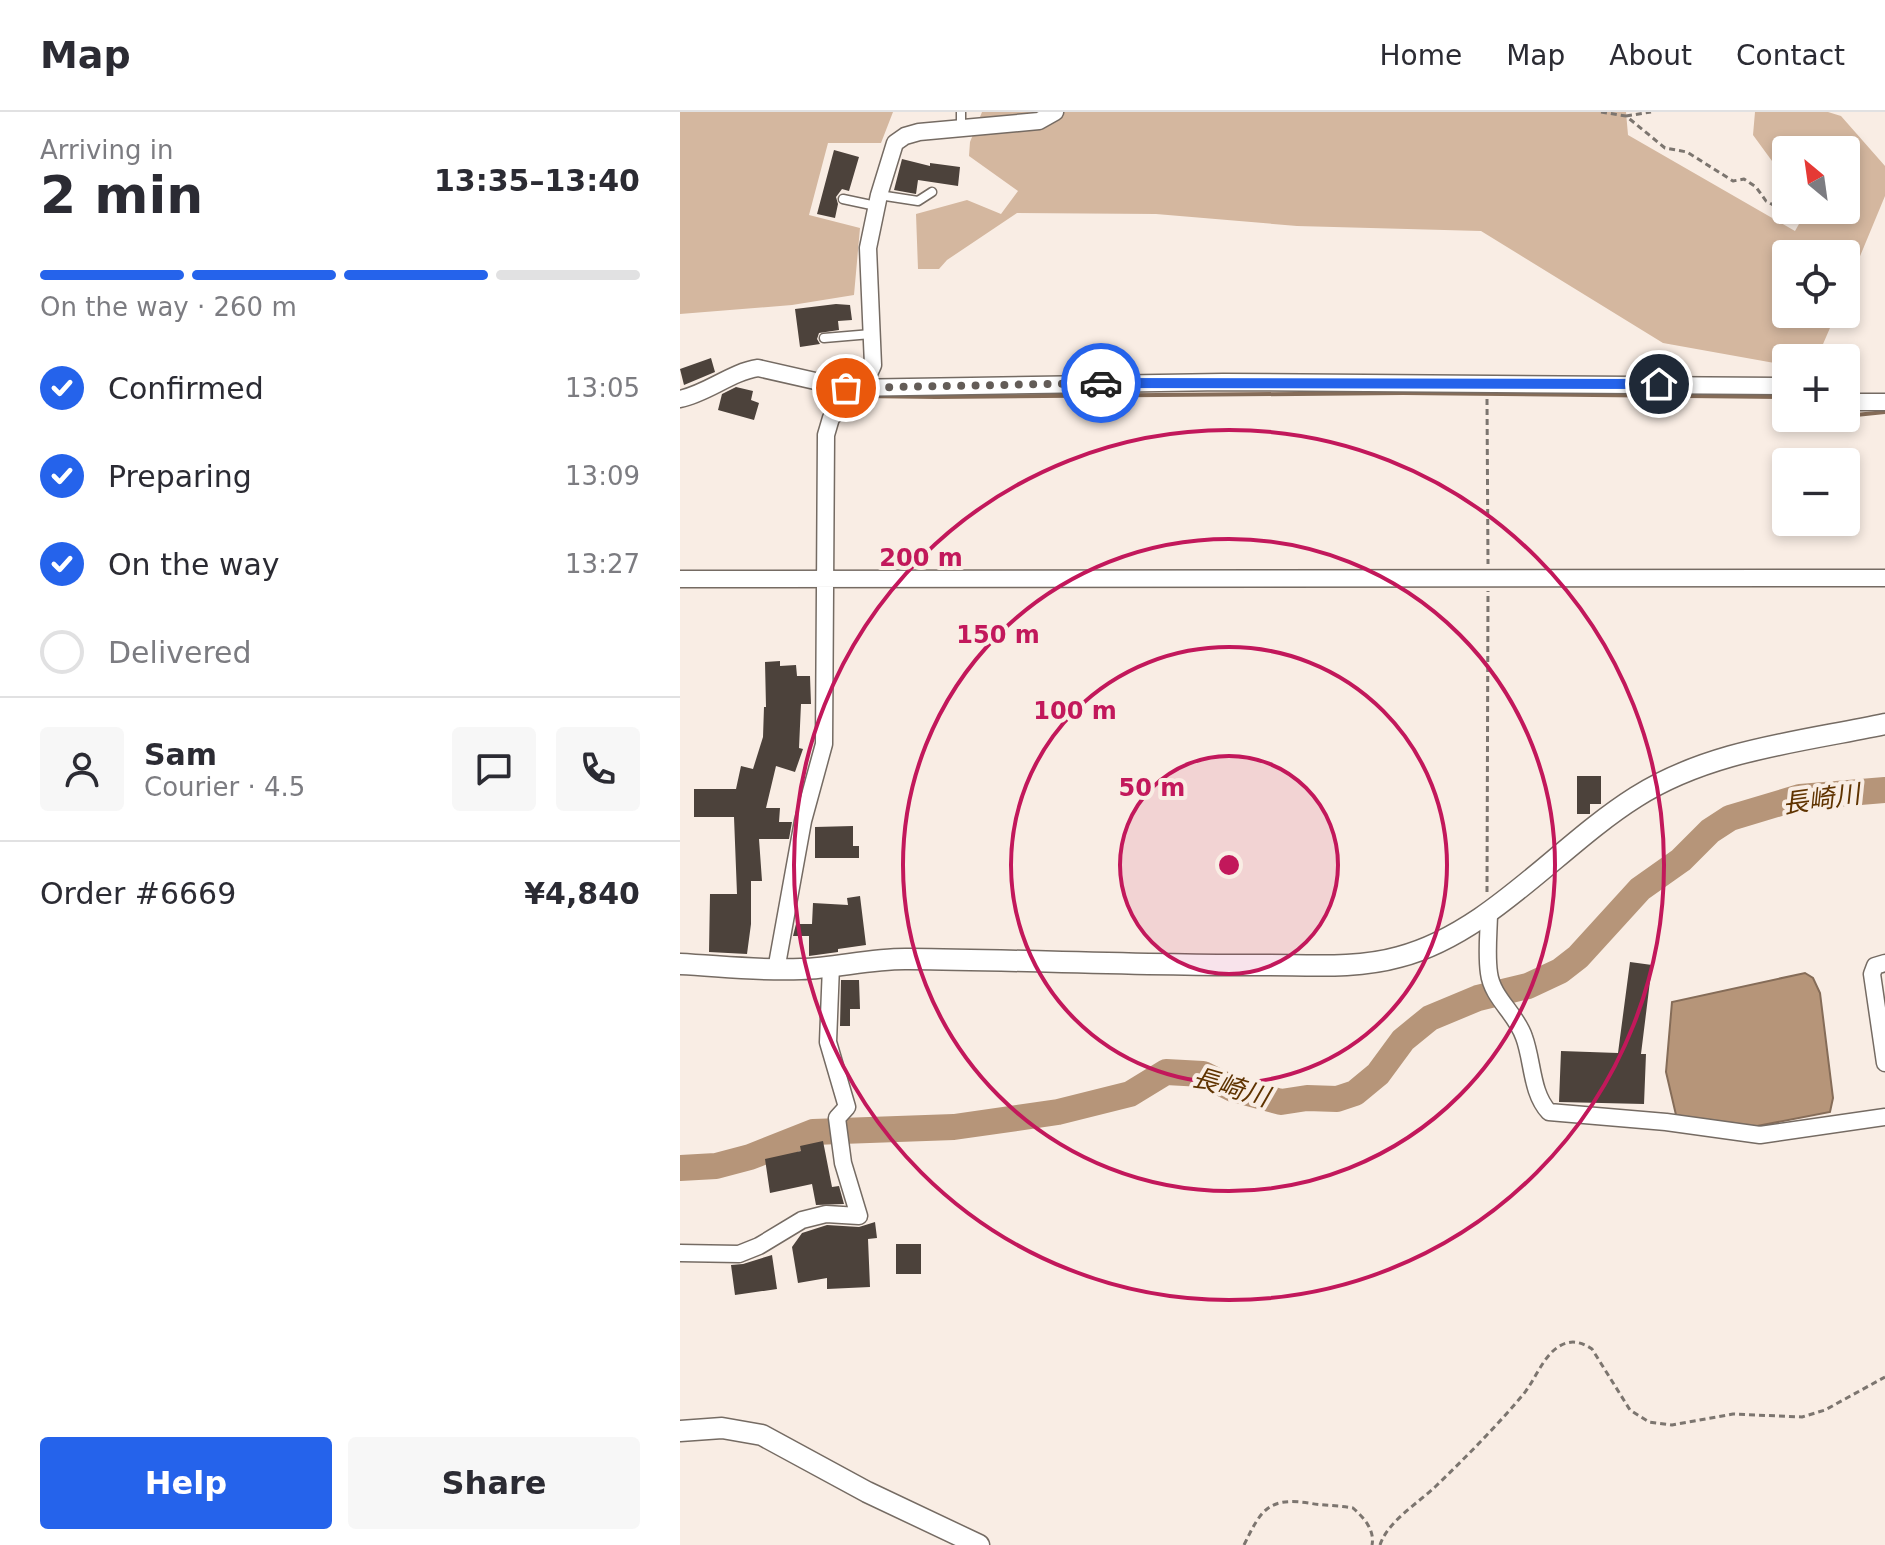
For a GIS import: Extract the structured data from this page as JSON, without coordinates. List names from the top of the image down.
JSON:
{
  "water": ["長崎川"],
  "north": "top left",
  "page": {
    "header": "Map",
    "nav": [
      "Home",
      "Map",
      "About",
      "Contact"
    ],
    "heading": ["2 min", "Arriving in", "13:35–13:40"],
    "panel": [
      "Sam",
      "Courier · 4.5",
      "Order #6669",
      "¥4,840"
    ],
    "map_buttons": ["+", "−"],
    "bar": "On the way · 260 m",
    "list": [
      ["Confirmed", "13:05"],
      ["Preparing", "13:09"],
      ["On the way", "13:27"],
      "Delivered"
    ],
    "buttons": ["Help", "Share"]
  },
  "rings": [
    "200 m",
    "150 m",
    "100 m",
    "50 m"
  ]
}
